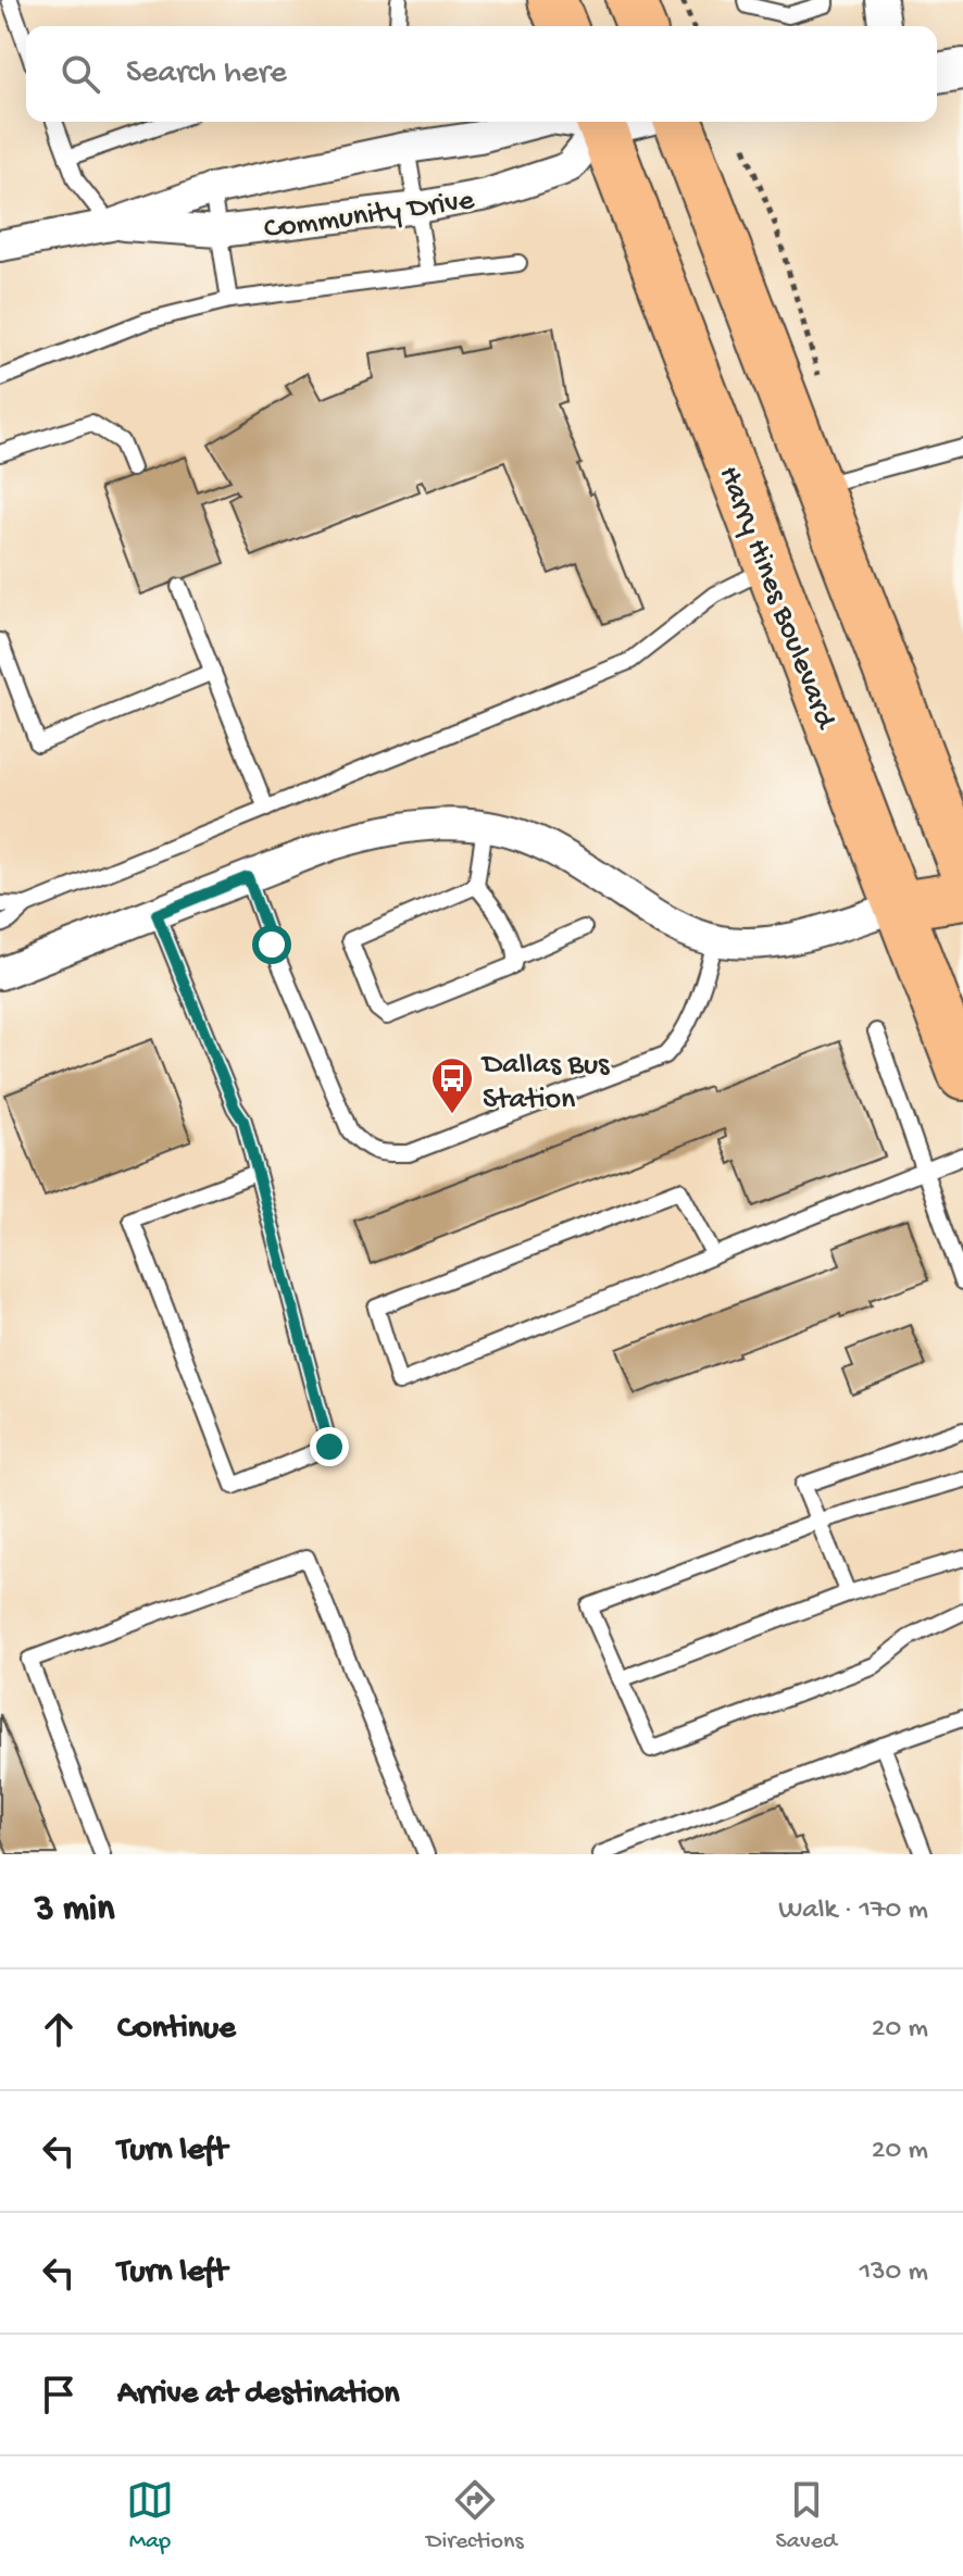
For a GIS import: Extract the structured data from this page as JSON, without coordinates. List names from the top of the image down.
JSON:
{
  "streets": {
    "main road": ["Harry Hines Boulevard"],
    "street": ["Community Drive"]
  },
  "places": {
    "bus stop": ["Dallas Bus Station"]
  },
  "page": {
    "search": "Search here",
    "heading": ["3 min", "Walk · 170 m"],
    "list": [
      ["Continue", "20 m"],
      ["Turn left", "20 m"],
      ["Turn left", "130 m"],
      "Arrive at destination"
    ],
    "nav": ["Map", "Directions", "Saved"]
  }
}
